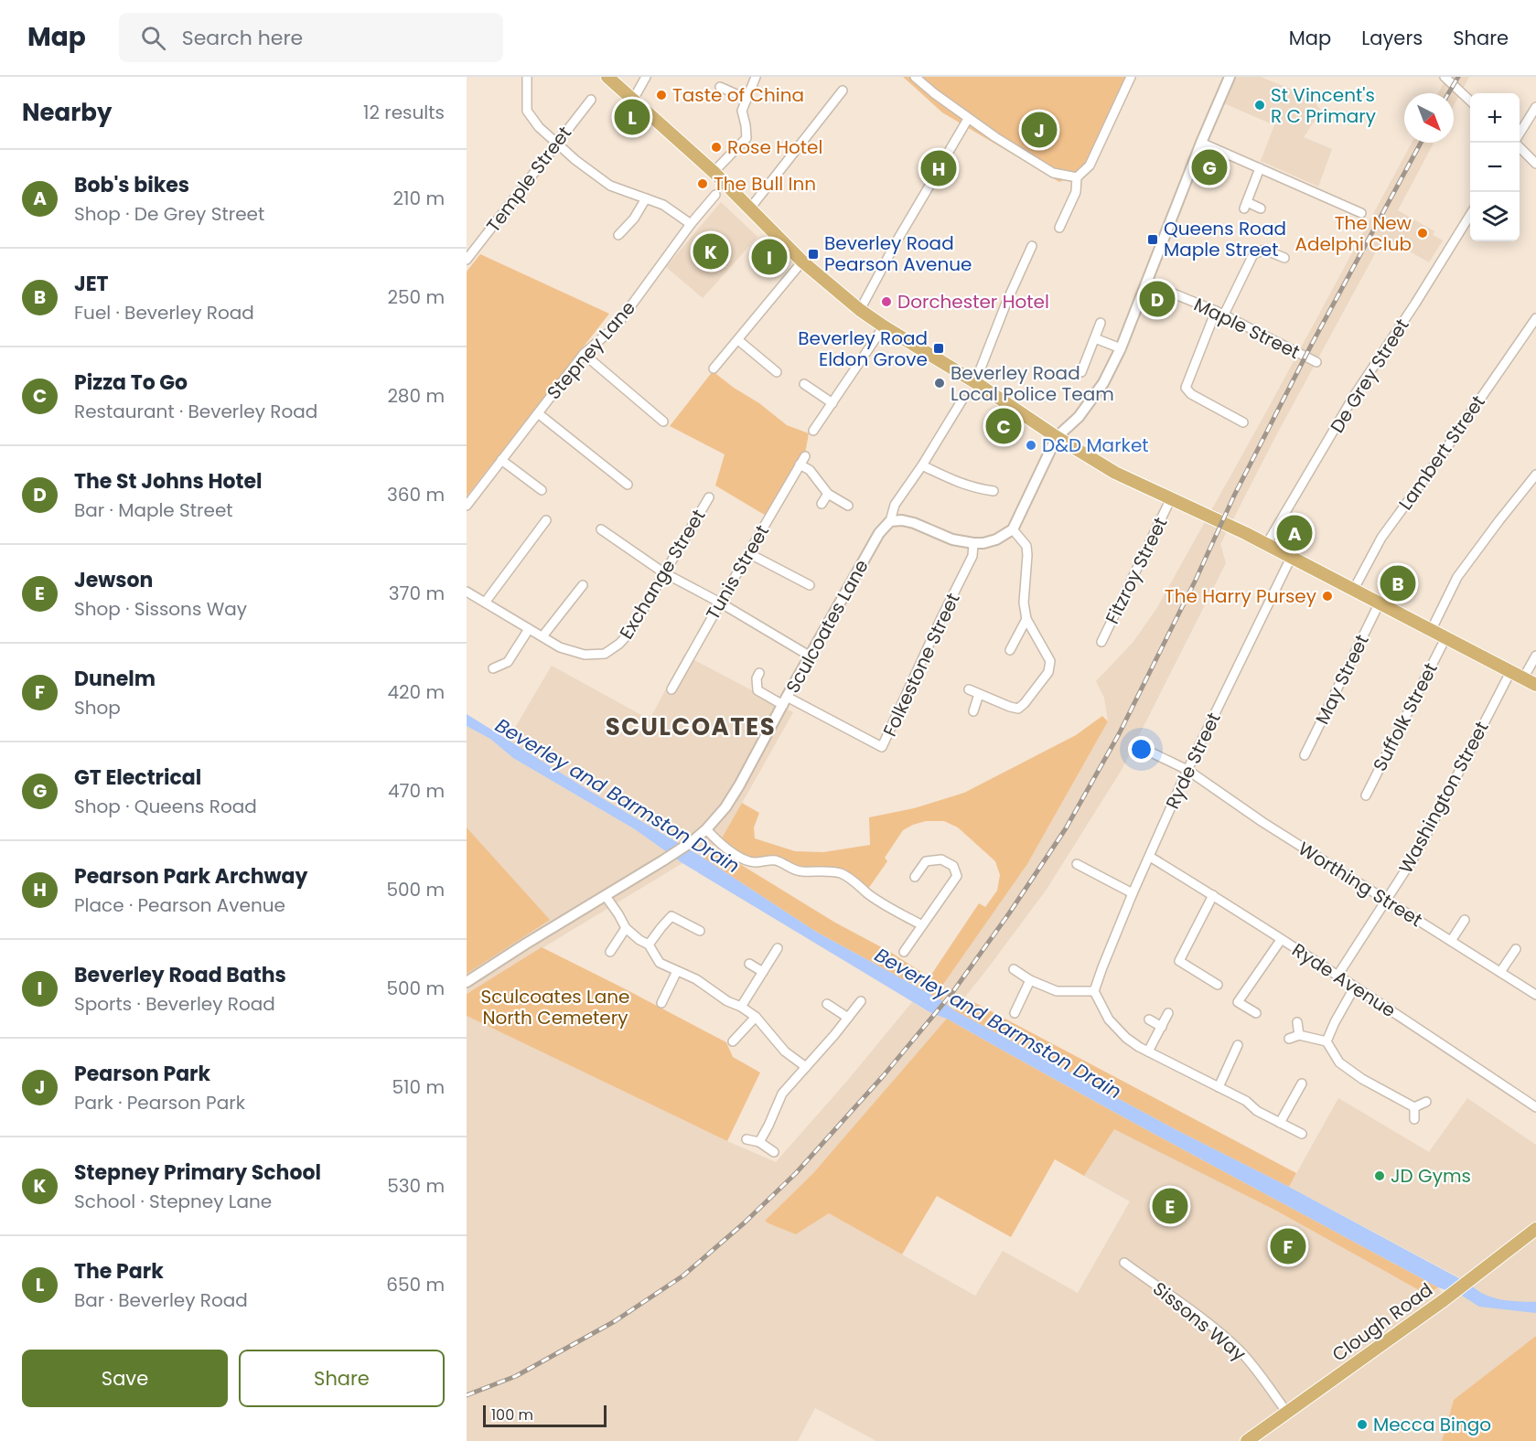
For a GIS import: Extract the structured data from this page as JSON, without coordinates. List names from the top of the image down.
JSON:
{
  "streets": {
    "main road": ["Clough Road"],
    "street": [
      "Temple Street",
      "Maple Street",
      "Stepney Lane",
      "De Grey Street",
      "Lambert Street",
      "Fitzroy Street",
      "Tunis Street",
      "Exchange Street",
      "Sculcoates Lane",
      "Folkestone Street",
      "May Street",
      "Suffolk Street",
      "Ryde Street",
      "Washington Street",
      "Worthing Street",
      "Ryde Avenue",
      "Sissons Way"
    ]
  },
  "crossings": [
    ["Sculcoates Lane", "Folkestone Street"],
    ["Ryde Street", "Worthing Street"],
    ["Ryde Street", "Ryde Avenue"],
    ["Washington Street", "Worthing Street"],
    ["Washington Street", "Ryde Avenue"],
    ["Sissons Way", "Clough Road"]
  ],
  "districts": ["SCULCOATES"],
  "water": ["Beverley and Barmston Drain"],
  "parks": ["Sculcoates Lane North Cemetery"],
  "places": {
    "other": [
      "Taste of China",
      "St Vincent's R C Primary",
      "Rose Hotel",
      "The Bull Inn",
      "The New Adelphi Club",
      "Dorchester Hotel",
      "Beverley Road Local Police Team",
      "D&D Market",
      "The Harry Pursey",
      "JD Gyms",
      "Mecca Bingo"
    ],
    "transit": ["Queens Road Maple Street", "Beverley Road Pearson Avenue", "Beverley Road Eldon Grove"]
  },
  "scale_bar": "100 m",
  "north": "bottom right",
  "page": {
    "header": "Map",
    "search": "Search here",
    "nav": ["Map", "Layers", "Share"],
    "heading": ["Nearby", "12 results"],
    "map_buttons": ["+", "−"],
    "pins": [
      "L",
      "J",
      "G",
      "H",
      "K",
      "I",
      "D",
      "C",
      "A",
      "B",
      "E",
      "F"
    ],
    "list": [
      {
        "mark": "A",
        "name": "Bob's bikes",
        "note": "Shop · De Grey Street",
        "value": "210 m"
      },
      {
        "mark": "B",
        "name": "JET",
        "note": "Fuel · Beverley Road",
        "value": "250 m"
      },
      {
        "mark": "C",
        "name": "Pizza To Go",
        "note": "Restaurant · Beverley Road",
        "value": "280 m"
      },
      {
        "mark": "D",
        "name": "The St Johns Hotel",
        "note": "Bar · Maple Street",
        "value": "360 m"
      },
      {
        "mark": "E",
        "name": "Jewson",
        "note": "Shop · Sissons Way",
        "value": "370 m"
      },
      {
        "mark": "F",
        "name": "Dunelm",
        "note": "Shop",
        "value": "420 m"
      },
      {
        "mark": "G",
        "name": "GT Electrical",
        "note": "Shop · Queens Road",
        "value": "470 m"
      },
      {
        "mark": "H",
        "name": "Pearson Park Archway",
        "note": "Place · Pearson Avenue",
        "value": "500 m"
      },
      {
        "mark": "I",
        "name": "Beverley Road Baths",
        "note": "Sports · Beverley Road",
        "value": "500 m"
      },
      {
        "mark": "J",
        "name": "Pearson Park",
        "note": "Park · Pearson Park",
        "value": "510 m"
      },
      {
        "mark": "K",
        "name": "Stepney Primary School",
        "note": "School · Stepney Lane",
        "value": "530 m"
      },
      {
        "mark": "L",
        "name": "The Park",
        "note": "Bar · Beverley Road",
        "value": "650 m"
      }
    ],
    "buttons": ["Save", "Share"],
    "scale": "100 m"
  }
}
